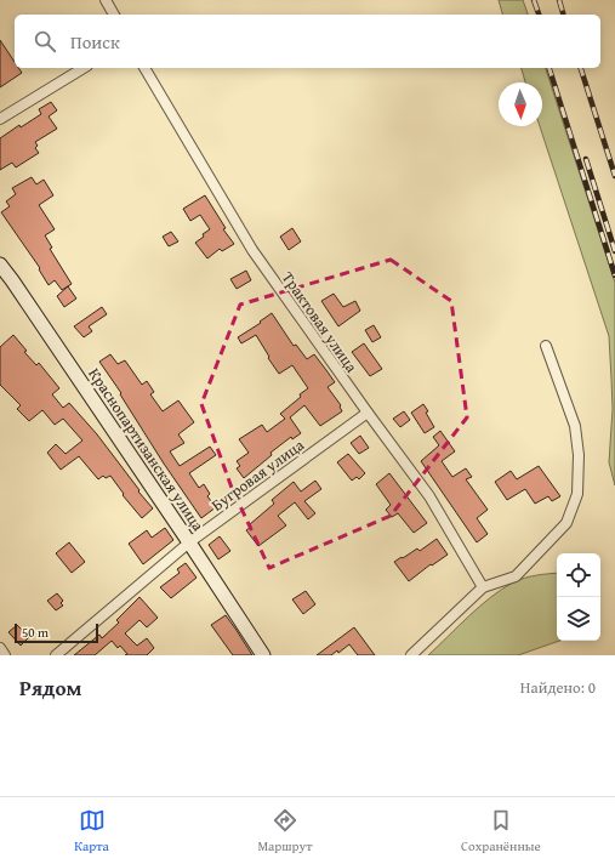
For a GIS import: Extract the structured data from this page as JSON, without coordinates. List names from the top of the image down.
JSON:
{
  "streets": {
    "street": ["Трактовая улица", "Краснопартизанская улица", "Бугровая улица"]
  },
  "crossings": [
    ["Трактовая улица", "Бугровая улица"],
    ["Краснопартизанская улица", "Бугровая улица"]
  ],
  "scale_bar": "50 m",
  "north": "bottom",
  "page": {
    "search": "Поиск",
    "scale": "50 m",
    "heading": ["Рядом", "Найдено: 0"],
    "nav": ["Карта", "Маршрут", "Сохранённые"]
  }
}
